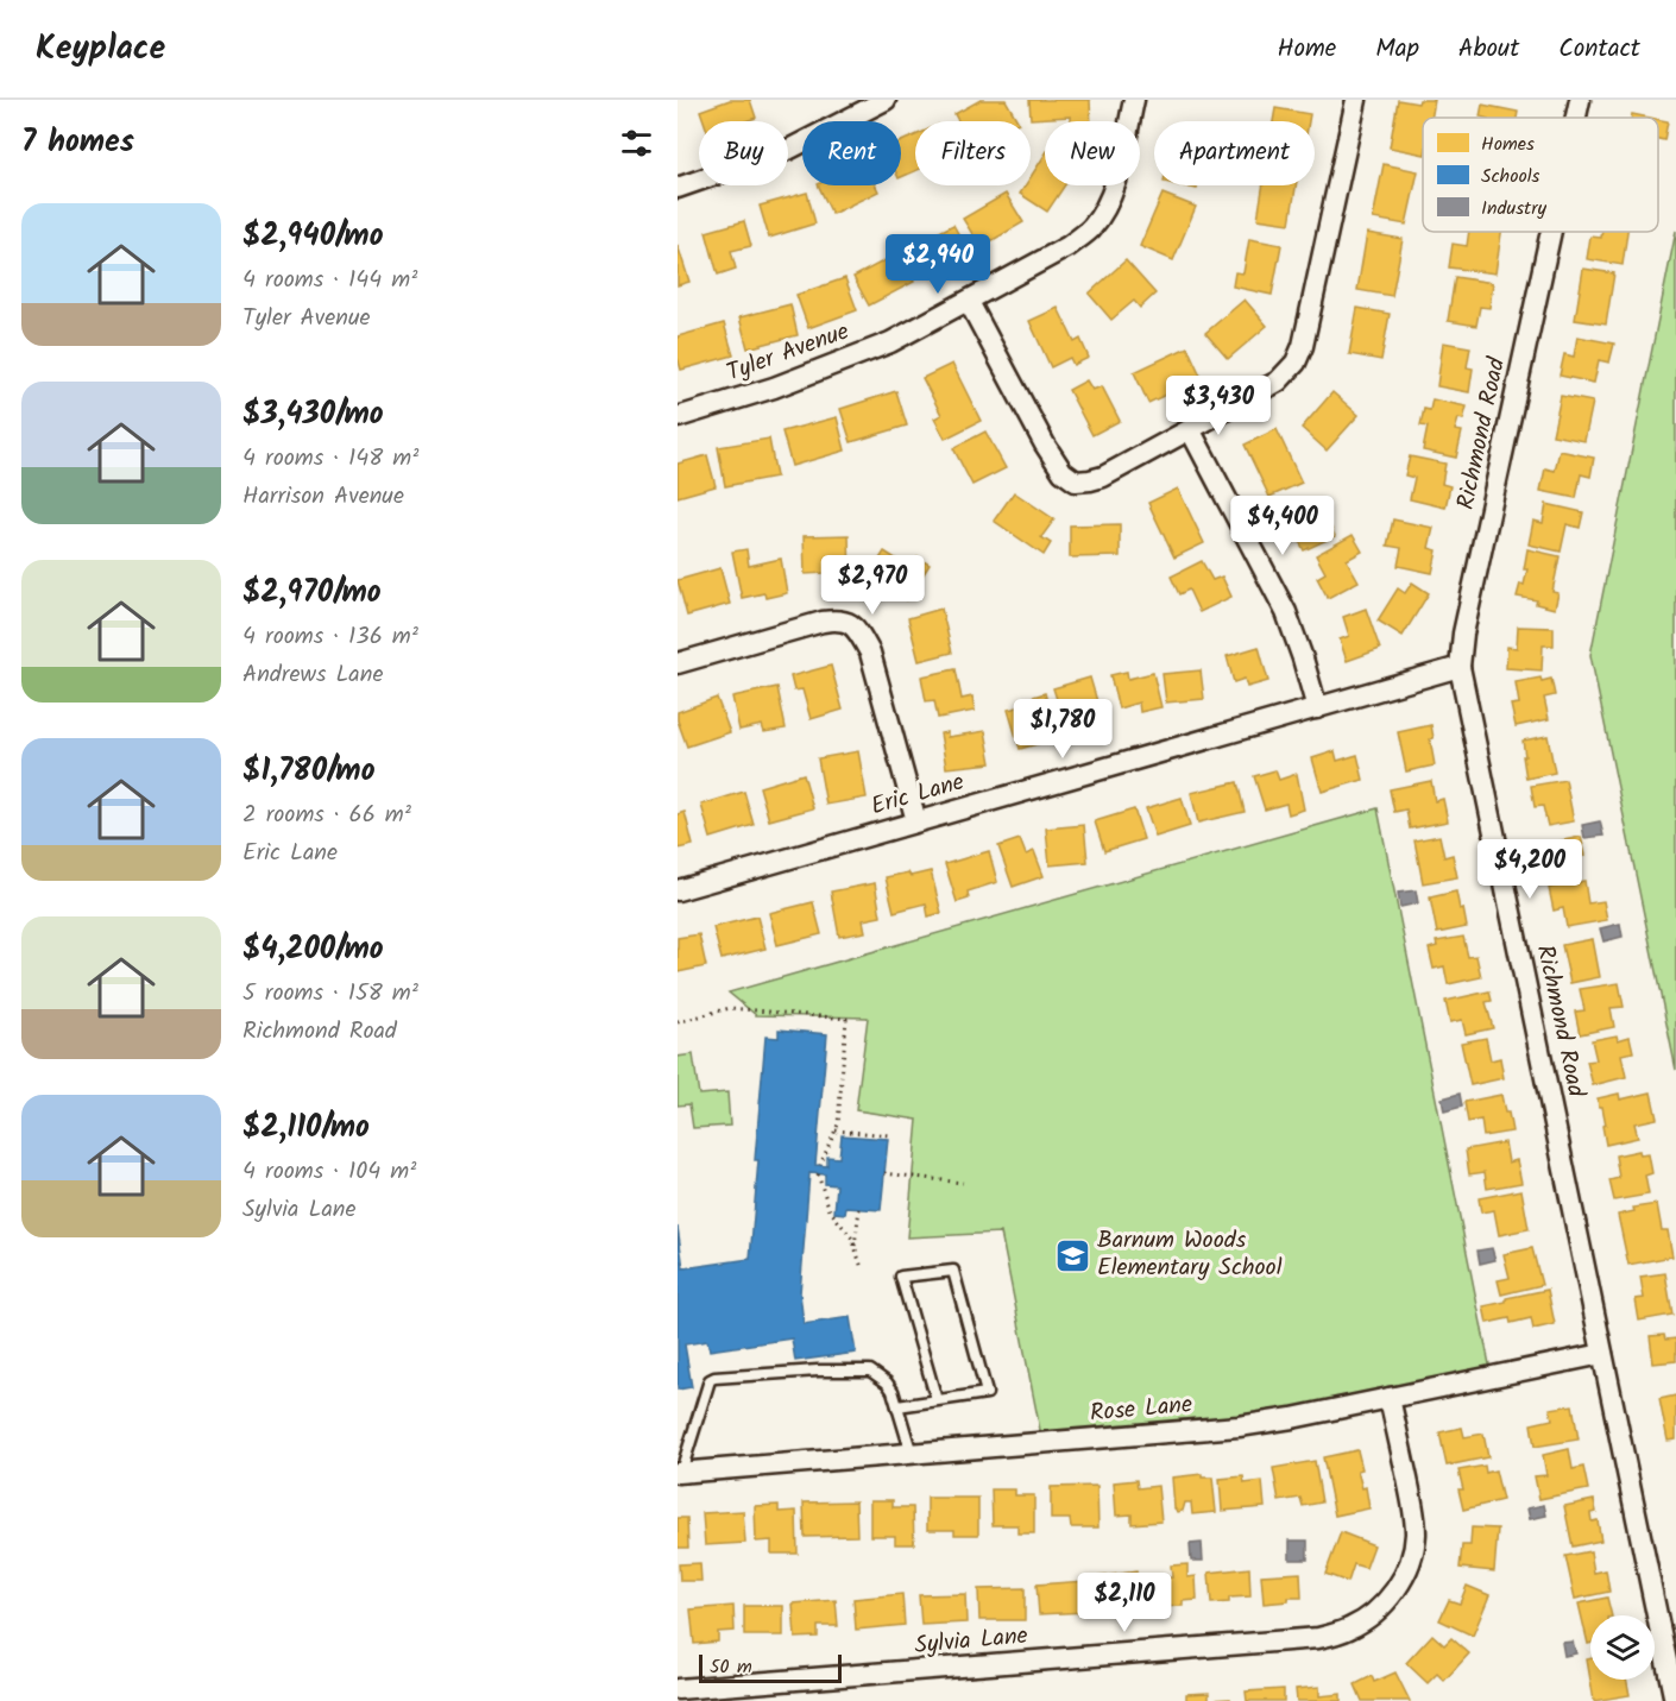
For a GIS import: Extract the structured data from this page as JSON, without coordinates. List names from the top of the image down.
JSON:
{
  "streets": {
    "street": [
      "Tyler Avenue",
      "Richmond Road",
      "Eric Lane",
      "Rose Lane",
      "Sylvia Lane"
    ]
  },
  "crossings": [
    ["Richmond Road", "Eric Lane"],
    ["Richmond Road", "Rose Lane"],
    ["Rose Lane", "Sylvia Lane"]
  ],
  "places": {
    "school or university": ["Barnum Woods Elementary School"]
  },
  "legend": ["Homes", "Schools", "Industry"],
  "scale_bar": "50 m",
  "page": {
    "header": "Keyplace",
    "nav": [
      "Home",
      "Map",
      "About",
      "Contact"
    ],
    "heading": "7 homes",
    "chip": [
      "Buy",
      "Rent",
      "Filters",
      "New",
      "Apartment"
    ],
    "list": [
      {
        "name": "$2,940/mo",
        "note": "4 rooms · 144 m² · Tyler Avenue"
      },
      {
        "name": "$3,430/mo",
        "note": "4 rooms · 148 m² · Harrison Avenue"
      },
      {
        "name": "$2,970/mo",
        "note": "4 rooms · 136 m² · Andrews Lane"
      },
      {
        "name": "$1,780/mo",
        "note": "2 rooms · 66 m² · Eric Lane"
      },
      {
        "name": "$4,200/mo",
        "note": "5 rooms · 158 m² · Richmond Road"
      },
      {
        "name": "$2,110/mo",
        "note": "4 rooms · 104 m² · Sylvia Lane"
      }
    ],
    "price": [
      "$2,940",
      "$3,430",
      "$4,400",
      "$2,970",
      "$1,780",
      "$4,200",
      "$2,110"
    ],
    "scale": "50 m"
  }
}
